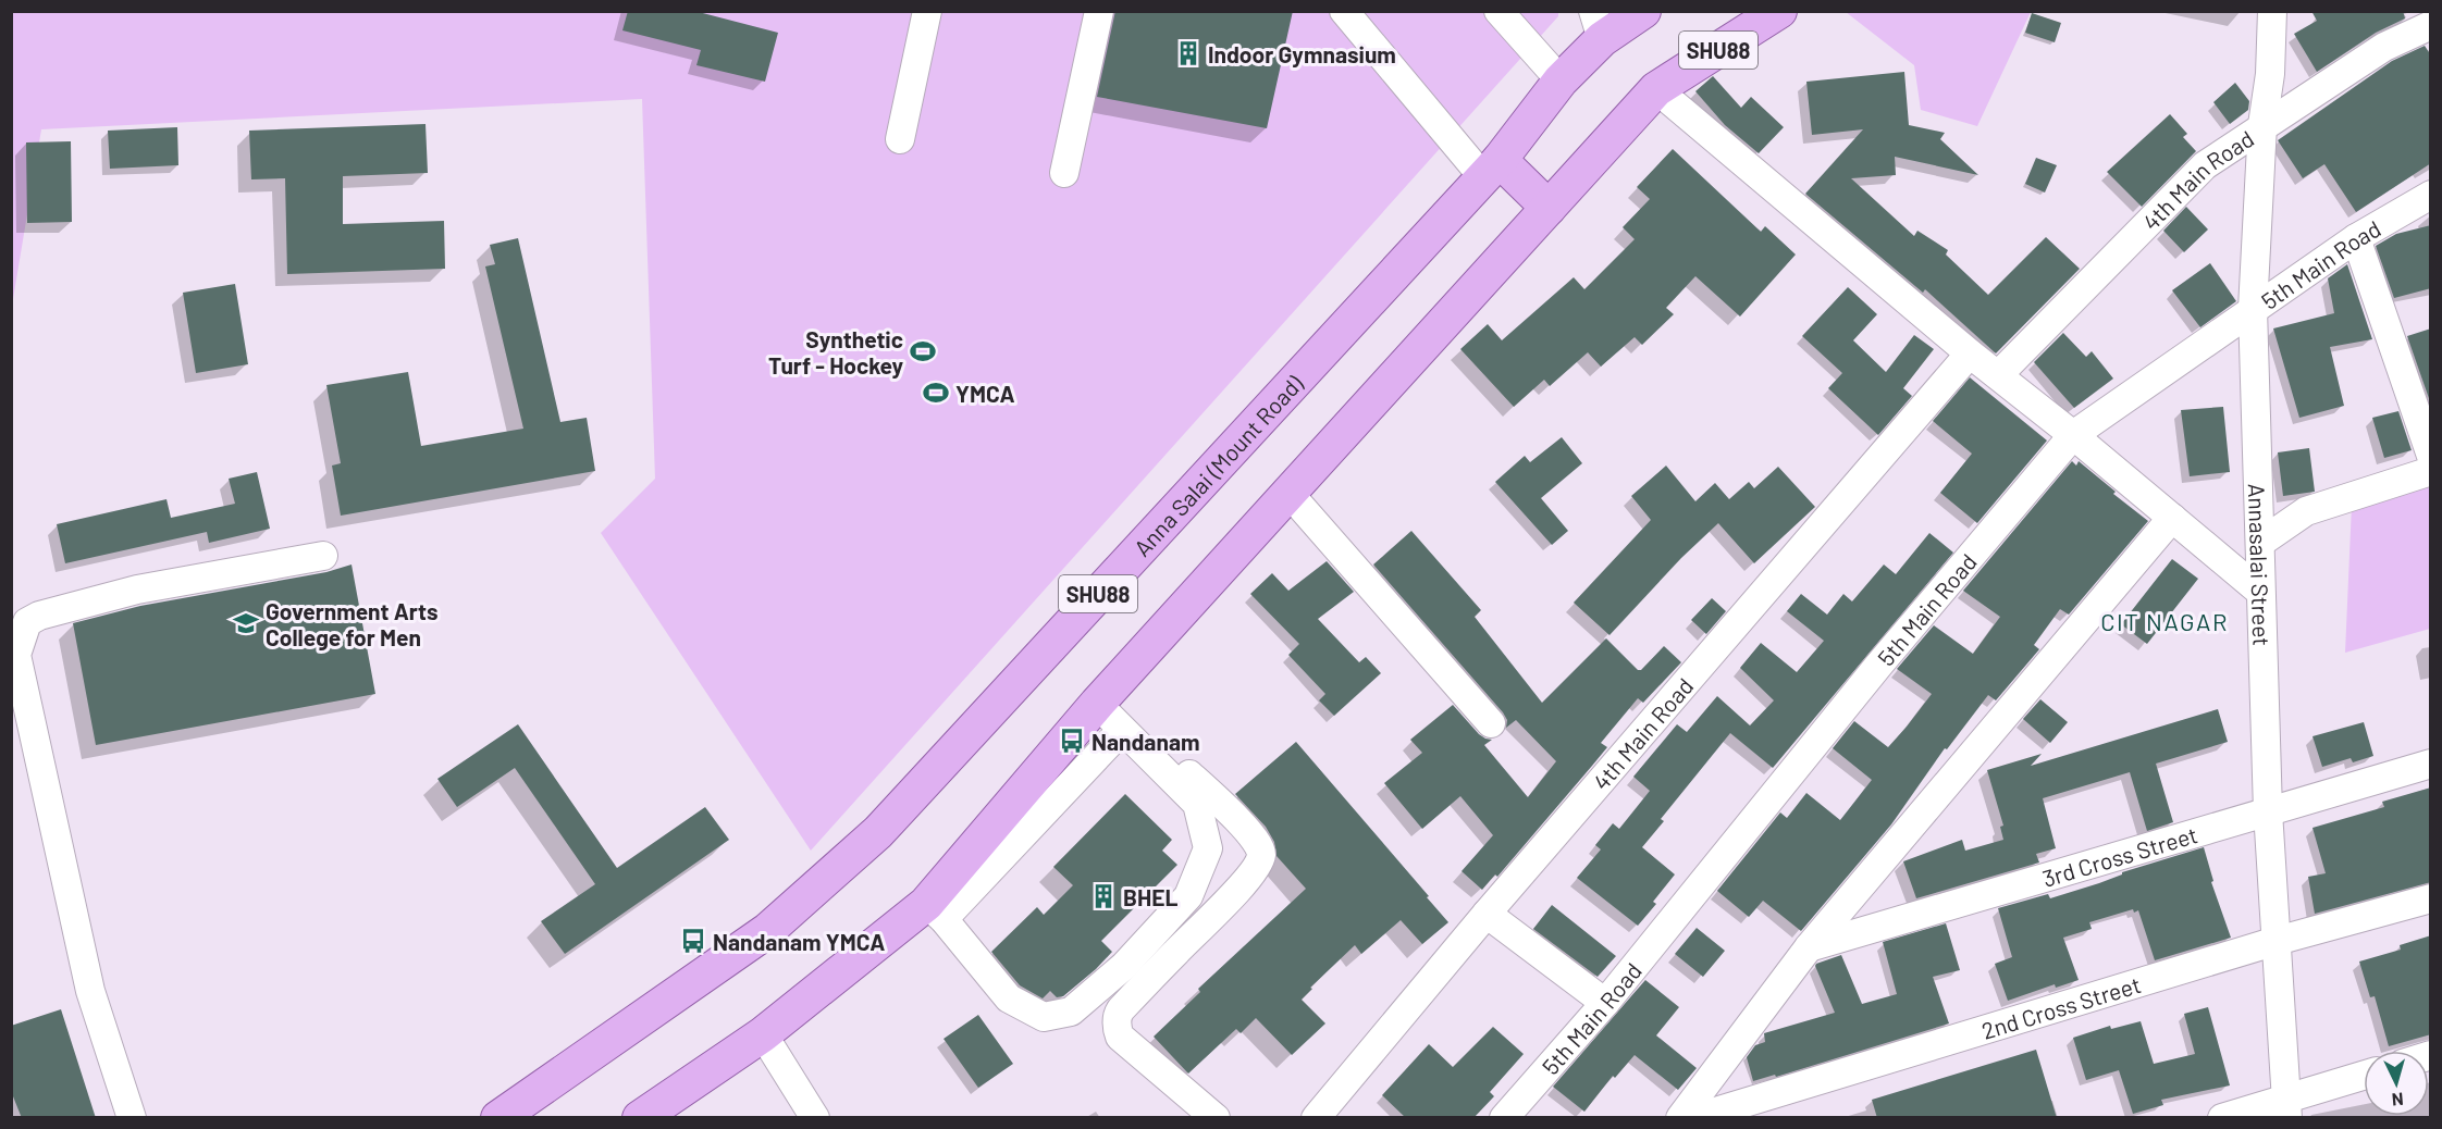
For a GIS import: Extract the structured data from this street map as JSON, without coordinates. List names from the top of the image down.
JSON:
{
  "streets": {
    "main road": ["SHU88", "Anna Salai (Mount Road)"],
    "street": [
      "4th Main Road",
      "5th Main Road",
      "Annasalai Street",
      "3rd Cross Street",
      "2nd Cross Street"
    ]
  },
  "crossings": [
    ["4th Main Road", "Annasalai Street"],
    ["5th Main Road", "Annasalai Street"],
    ["Annasalai Street", "3rd Cross Street"],
    ["Annasalai Street", "2nd Cross Street"]
  ],
  "districts": ["CIT NAGAR"],
  "places": {
    "building": ["Indoor Gymnasium", "BHEL"],
    "sports": ["Synthetic Turf - Hockey", "YMCA"],
    "school or university": ["Government Arts College for Men"],
    "bus stop": ["Nandanam", "Nandanam YMCA"]
  },
  "north": "bottom"
}
